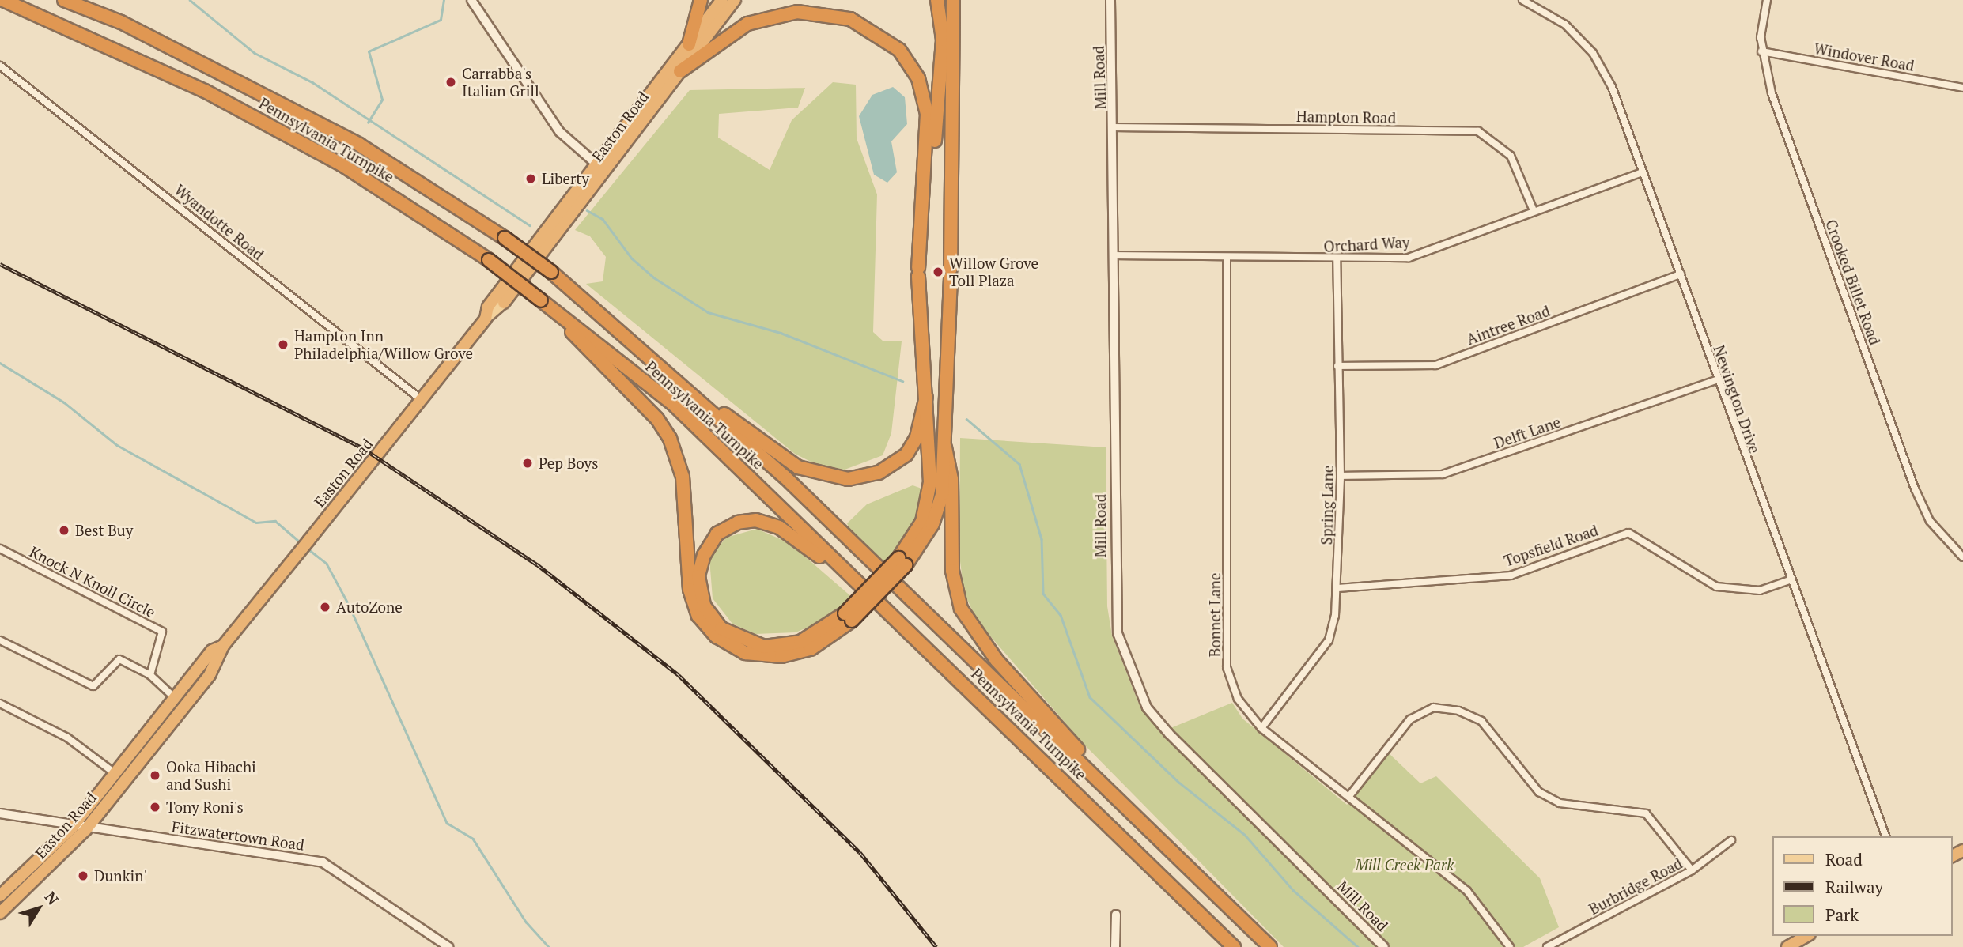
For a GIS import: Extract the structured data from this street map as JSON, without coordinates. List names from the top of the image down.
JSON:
{
  "streets": {
    "highway": ["Easton Road", "Pennsylvania Turnpike"],
    "street": [
      "Windover Road",
      "Mill Road",
      "Hampton Road",
      "Wyandotte Road",
      "Orchard Way",
      "Crooked Billet Road",
      "Aintree Road",
      "Newington Drive",
      "Delft Lane",
      "Spring Lane",
      "Topsfield Road",
      "Knock N Knoll Circle",
      "Bonnet Lane",
      "Fitzwatertown Road",
      "Burbridge Road"
    ]
  },
  "crossings": [
    ["Windover Road", "Crooked Billet Road"],
    ["Mill Road", "Hampton Road"],
    ["Mill Road", "Orchard Way"],
    ["Hampton Road", "Orchard Way"],
    ["Easton Road", "Wyandotte Road"],
    ["Easton Road", "Fitzwatertown Road"],
    ["Orchard Way", "Newington Drive"],
    ["Orchard Way", "Spring Lane"],
    ["Orchard Way", "Bonnet Lane"],
    ["Aintree Road", "Newington Drive"],
    ["Aintree Road", "Spring Lane"],
    ["Newington Drive", "Delft Lane"],
    ["Newington Drive", "Topsfield Road"],
    ["Delft Lane", "Spring Lane"],
    ["Spring Lane", "Topsfield Road"],
    ["Spring Lane", "Bonnet Lane"]
  ],
  "parks": ["Mill Creek Park"],
  "places": [
    "Carrabba's Italian Grill",
    "Liberty",
    "Willow Grove Toll Plaza",
    "Hampton Inn Philadelphia/Willow Grove",
    "Pep Boys",
    "Best Buy",
    "AutoZone",
    "Ooka Hibachi and Sushi",
    "Tony Roni's",
    "Dunkin'"
  ],
  "legend": ["Road", "Railway", "Park"],
  "north": "top right"
}
